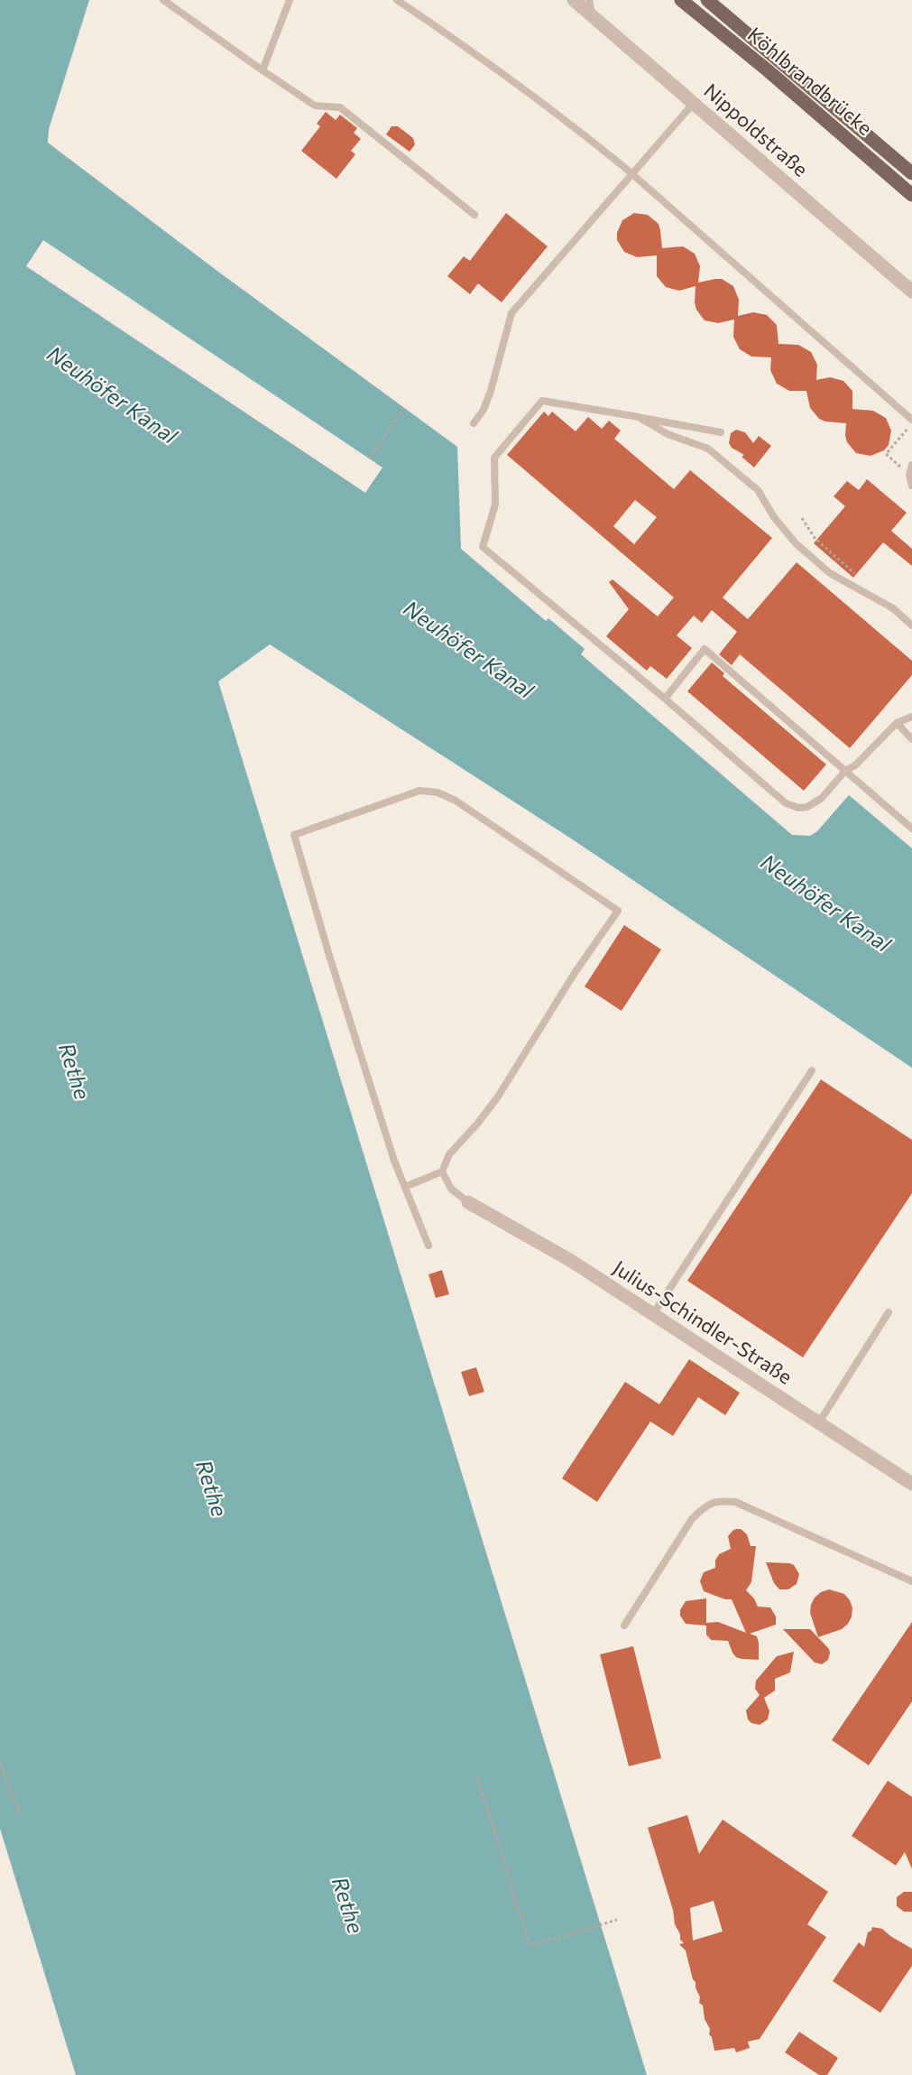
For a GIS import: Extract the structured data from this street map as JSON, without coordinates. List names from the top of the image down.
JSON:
{
  "streets": {
    "main road": ["Köhlbrandbrücke"],
    "street": ["Nippoldstraße", "Julius-Schindler-Straße"]
  },
  "water": ["Neuhöfer Kanal", "Rethe"]
}
